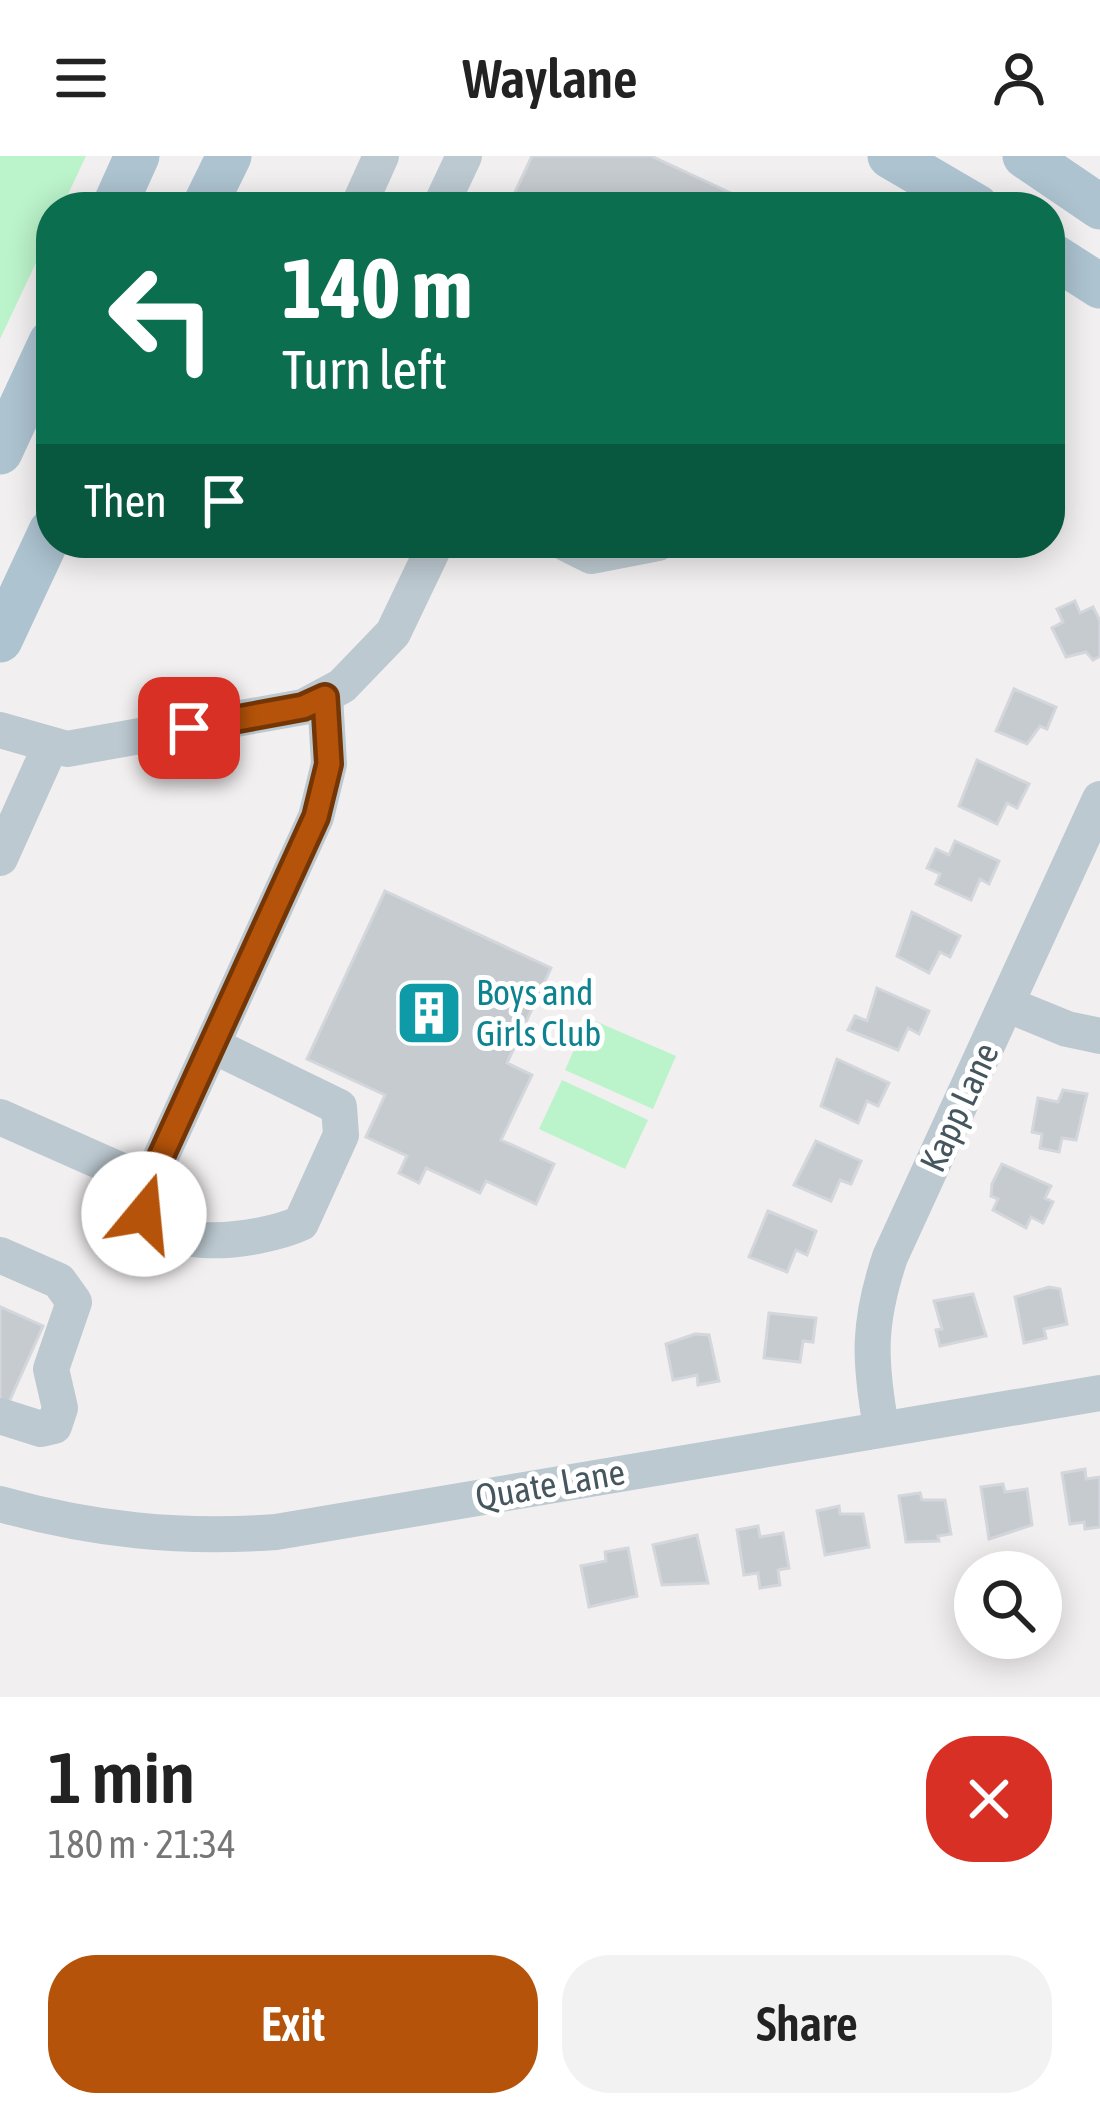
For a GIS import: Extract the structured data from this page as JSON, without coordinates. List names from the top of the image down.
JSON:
{
  "streets": {
    "street": ["Kapp Lane", "Quate Lane"]
  },
  "crossings": [
    ["Kapp Lane", "Quate Lane"]
  ],
  "places": {
    "building": ["Boys and Girls Club"]
  },
  "page": {
    "header": "Waylane",
    "turn": ["140 m", "Turn left"],
    "then": "Then",
    "heading": ["1 min", "180 m · 21:34"],
    "buttons": ["Exit", "Share"]
  }
}
